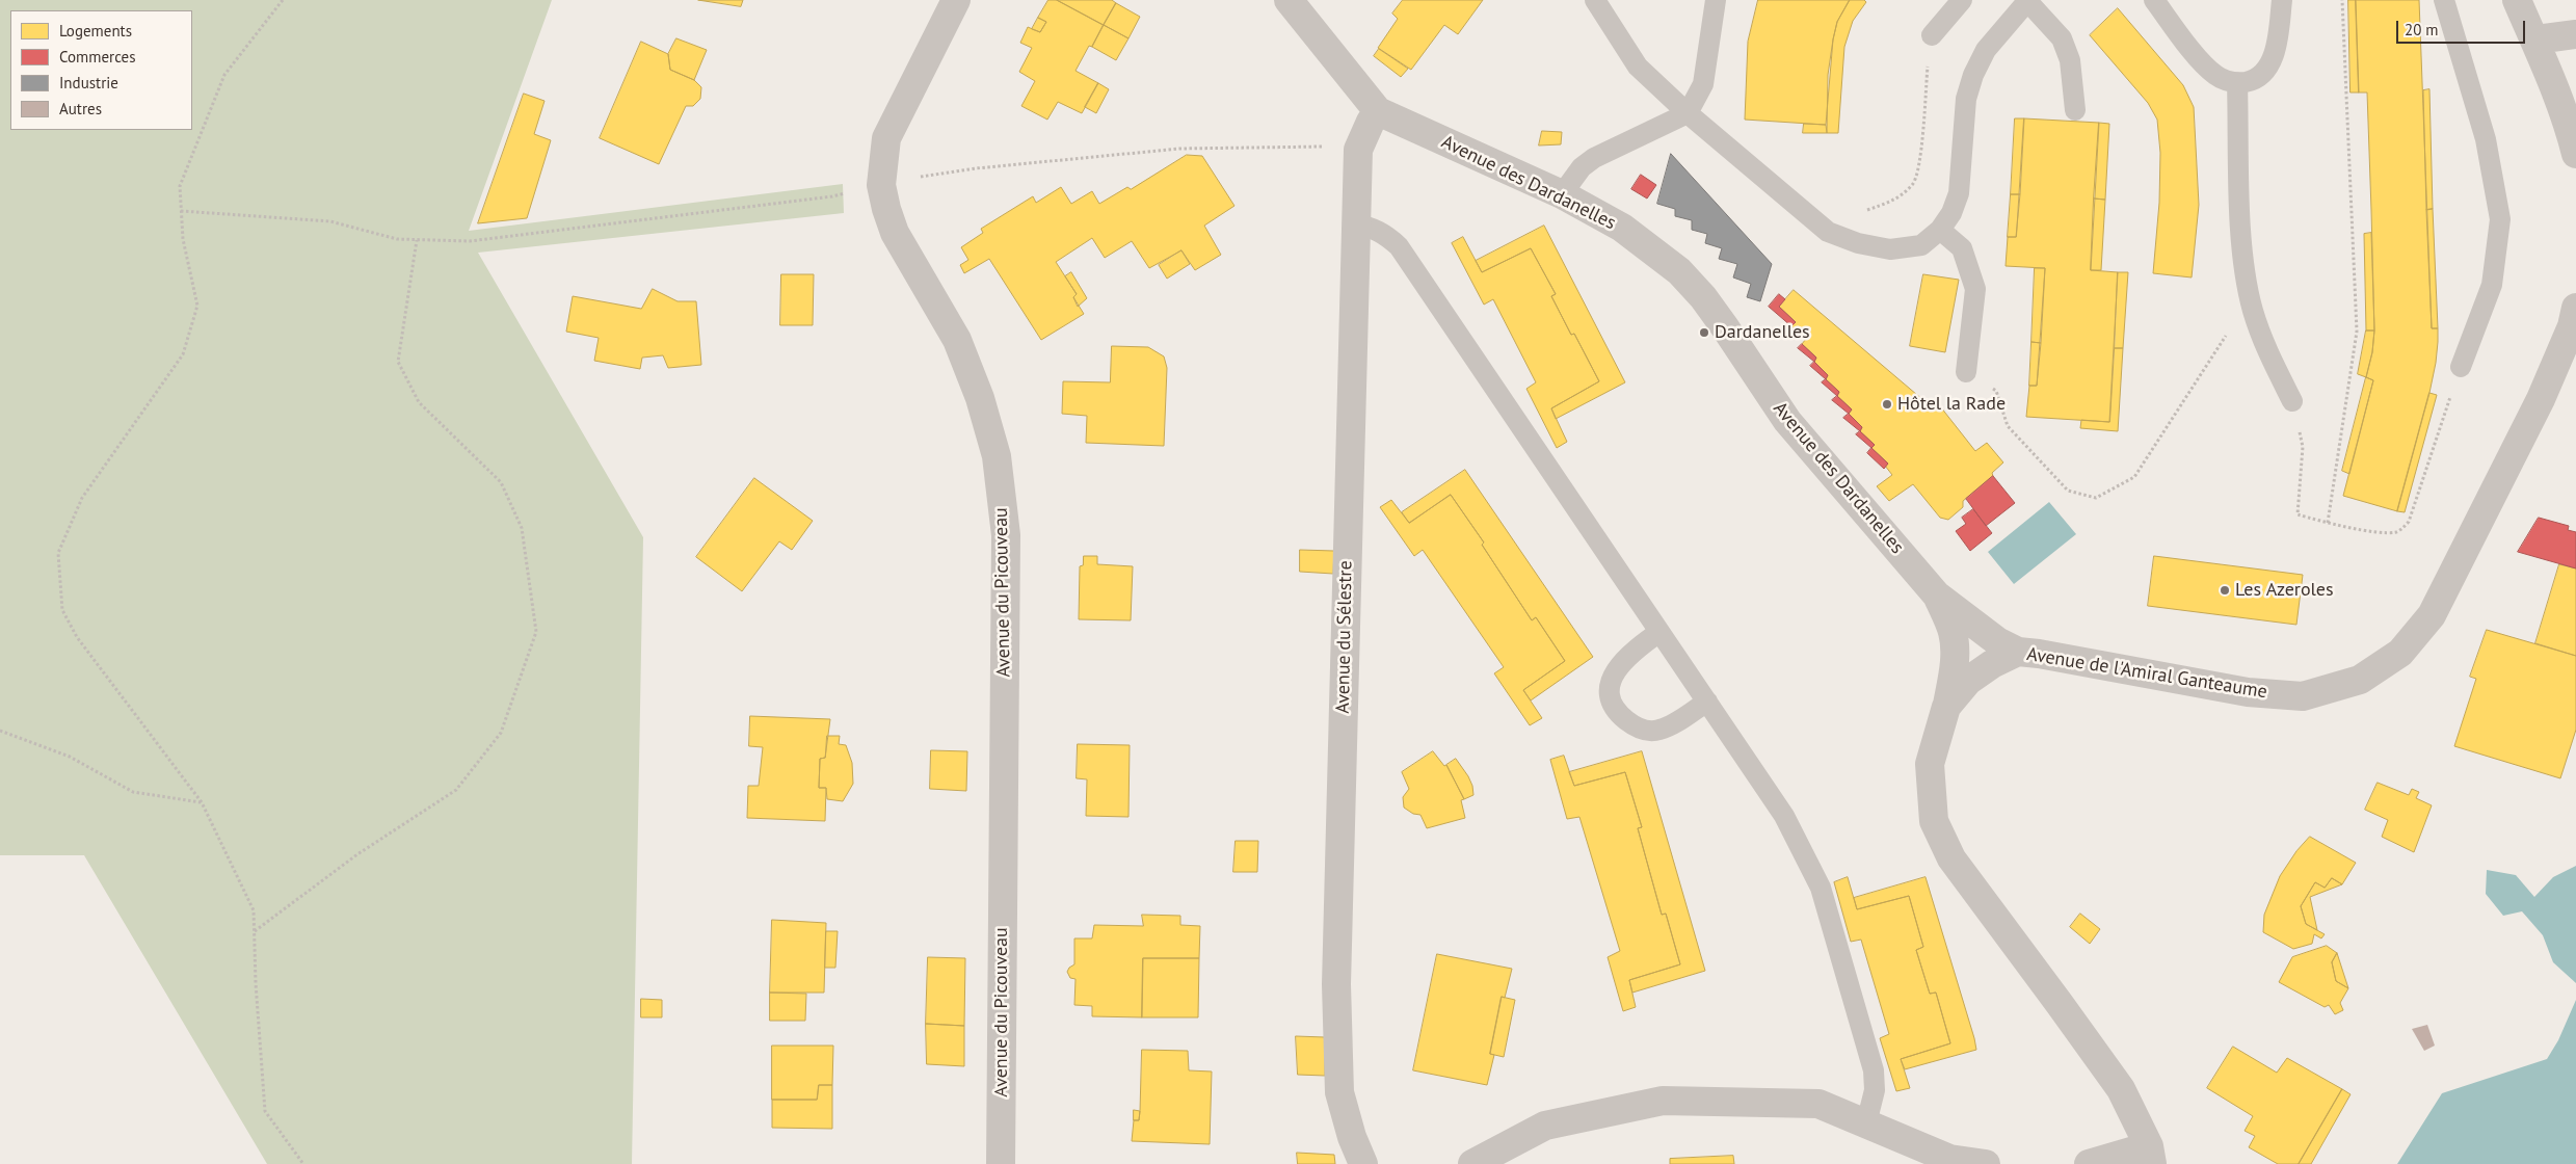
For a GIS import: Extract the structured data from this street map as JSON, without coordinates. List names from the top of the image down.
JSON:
{
  "streets": {
    "street": [
      "Avenue des Dardanelles",
      "Avenue du Picouveau",
      "Avenue du Sélestre",
      "Avenue de l'Amiral Ganteaume"
    ]
  },
  "crossings": [
    ["Avenue des Dardanelles", "Avenue du Sélestre"],
    ["Avenue des Dardanelles", "Avenue de l'Amiral Ganteaume"]
  ],
  "places": ["Dardanelles", "Hôtel la Rade", "Les Azeroles"],
  "legend": [
    "Logements",
    "Commerces",
    "Industrie",
    "Autres"
  ],
  "scale_bar": "20 m"
}
